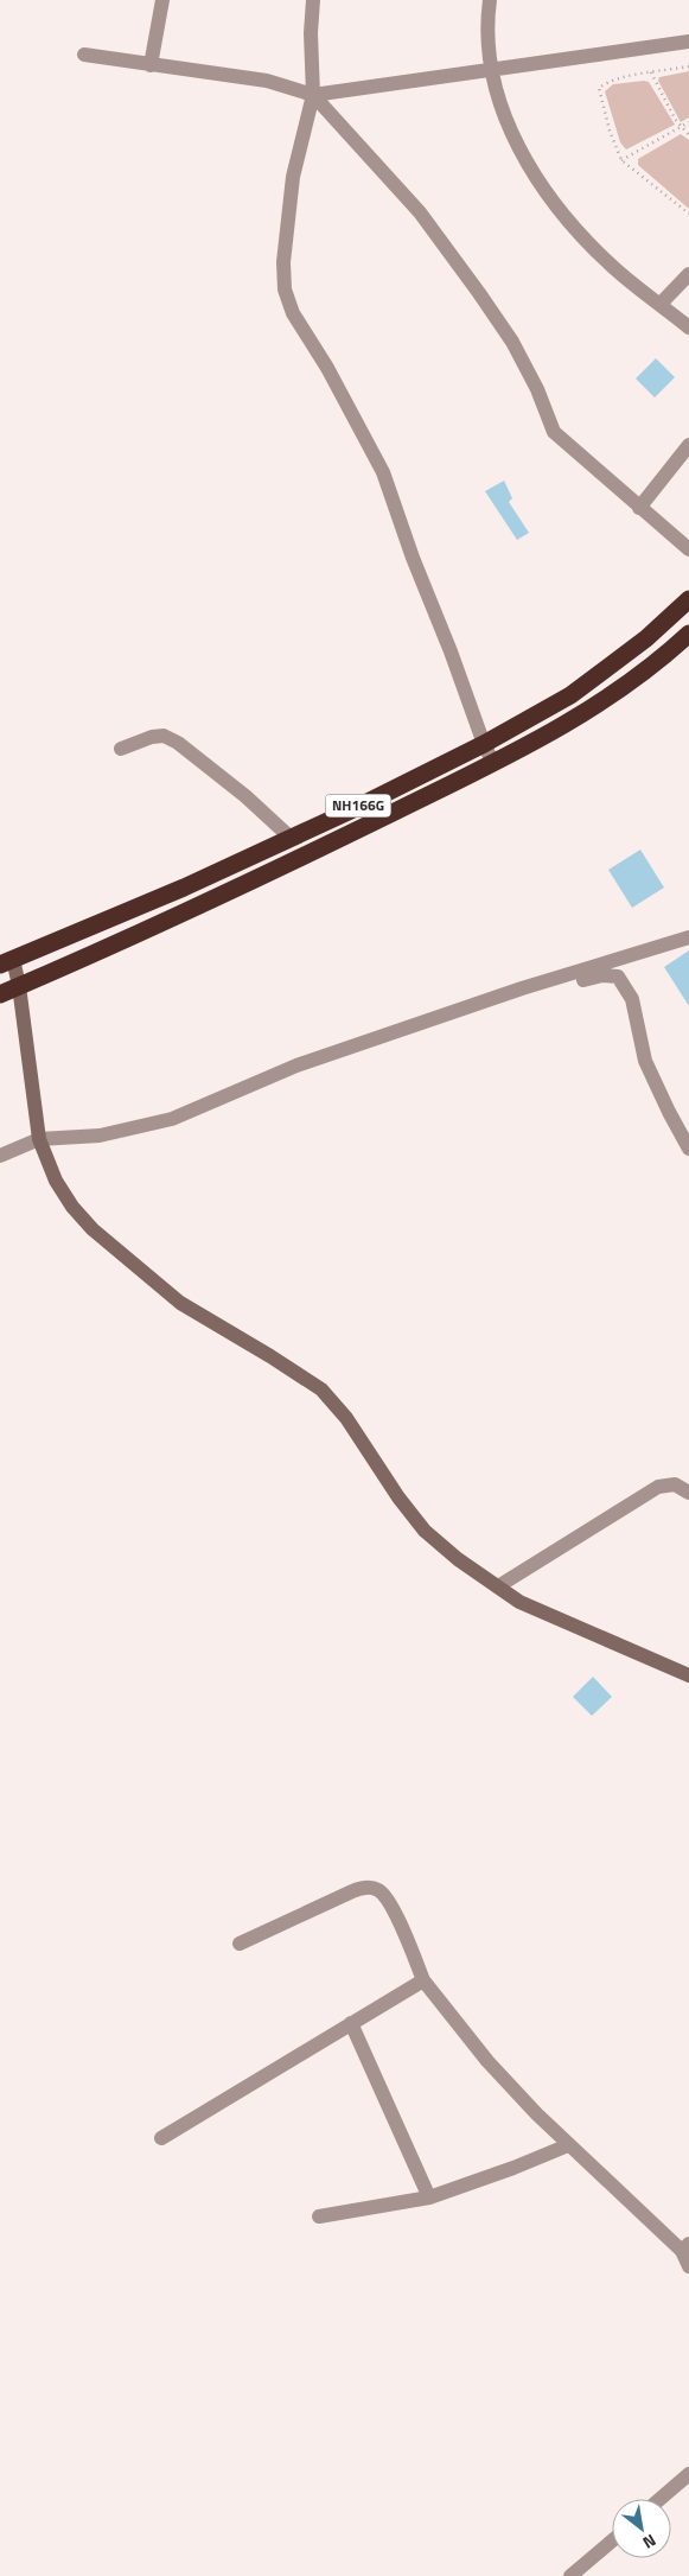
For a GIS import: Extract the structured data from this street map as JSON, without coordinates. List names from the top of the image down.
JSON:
{
  "streets": {
    "highway": ["NH166G"]
  },
  "north": "bottom right"
}
